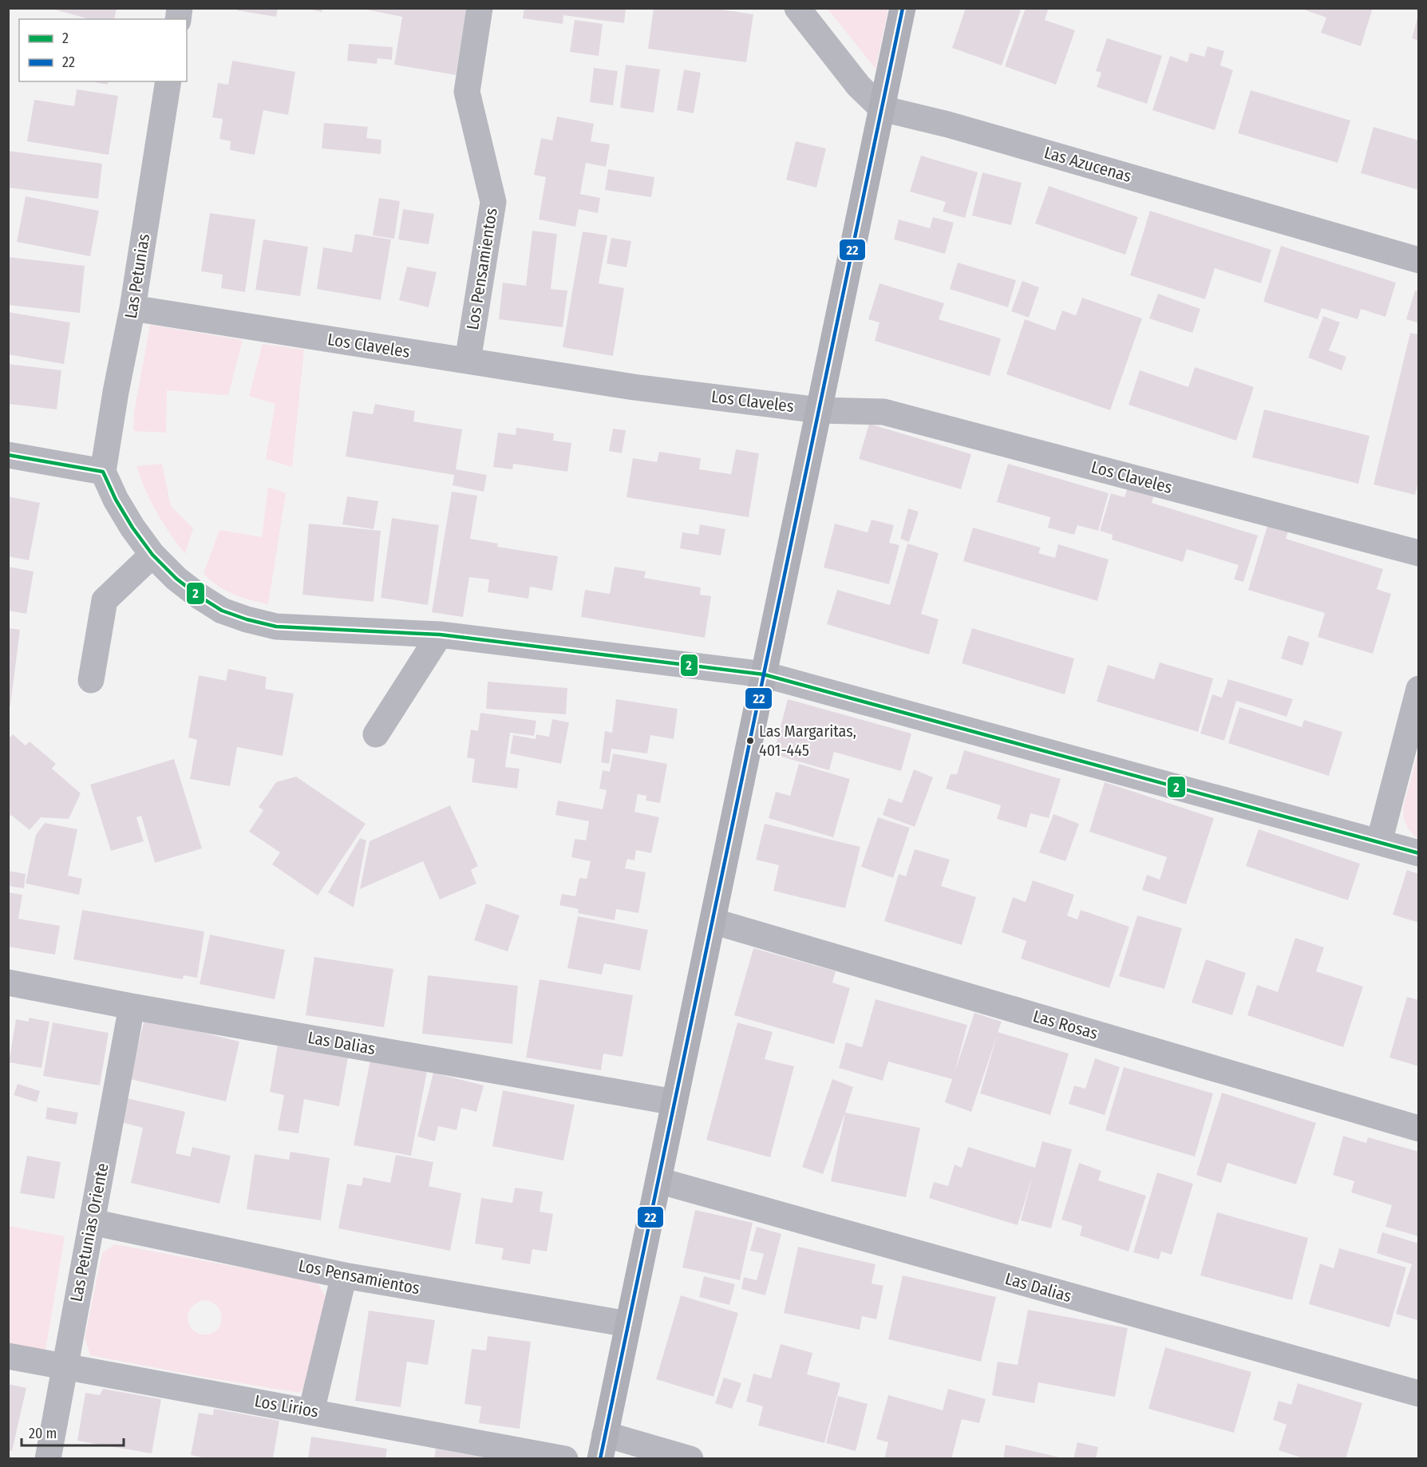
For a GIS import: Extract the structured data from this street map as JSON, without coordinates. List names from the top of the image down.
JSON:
{
  "streets": {
    "street": [
      "Las Azucenas",
      "Los Pensamientos",
      "Las Petunias",
      "Los Claveles",
      "Las Rosas",
      "Las Dalias",
      "Las Petunias Oriente",
      "Los Lirios"
    ]
  },
  "crossings": [
    ["Los Pensamientos", "Los Claveles"],
    ["Los Pensamientos", "Las Petunias Oriente"],
    ["Las Petunias", "Los Claveles"],
    ["Las Dalias", "Las Petunias Oriente"],
    ["Las Petunias Oriente", "Los Lirios"]
  ],
  "places": ["Las Margaritas, 401-445"],
  "lines": ["transit line 22", "transit line 2"],
  "legend": ["2", "22"],
  "scale_bar": "20 m"
}
